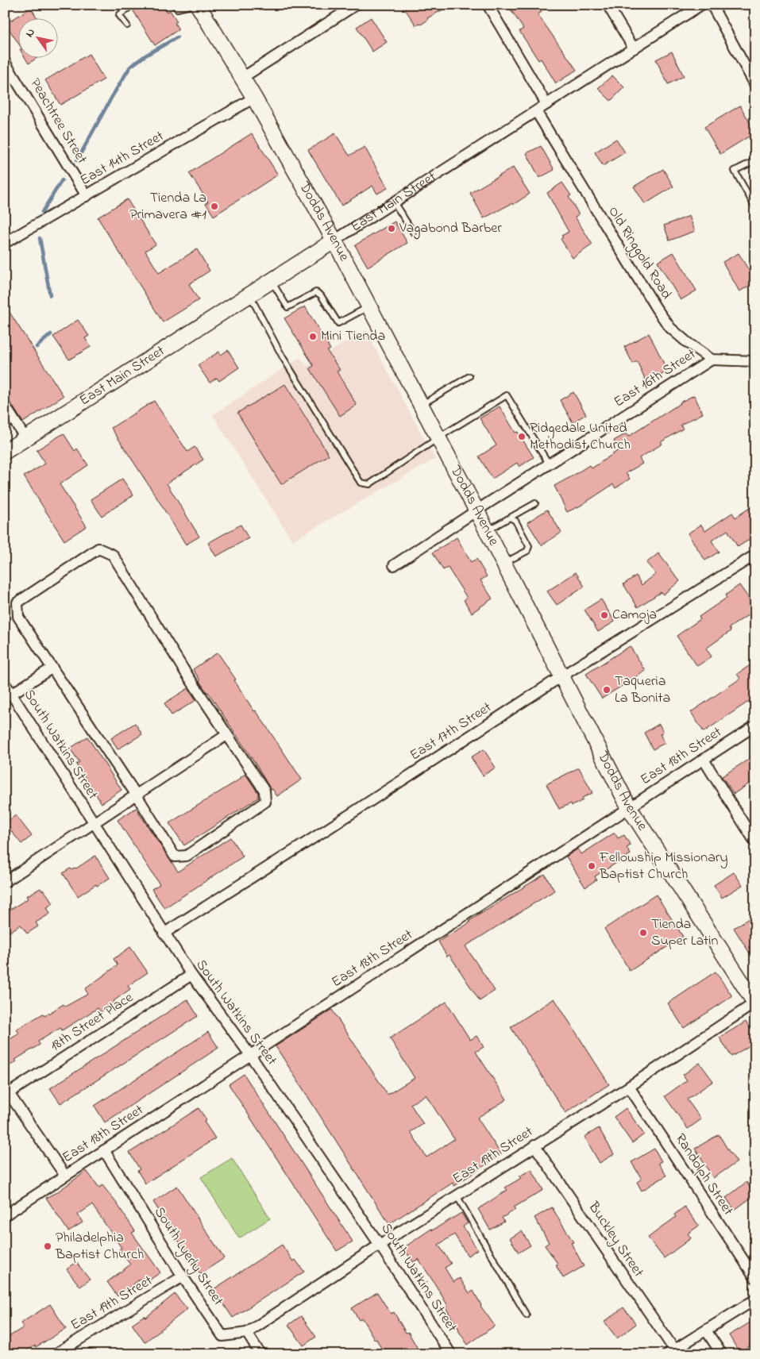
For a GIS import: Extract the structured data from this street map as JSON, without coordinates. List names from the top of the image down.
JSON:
{
  "streets": {
    "main road": ["East Main Street", "Dodds Avenue"],
    "street": [
      "Peachtree Street",
      "East 14th Street",
      "Old Ringgold Road",
      "East 16th Street",
      "East 17th Street",
      "South Watkins Street",
      "East 18th Street",
      "18th Street Place",
      "East 19th Street",
      "Randolph Street",
      "Buckley Street",
      "South Lyerly Street"
    ]
  },
  "crossings": [
    ["Peachtree Street", "East 14th Street"],
    ["East 14th Street", "Dodds Avenue"],
    ["East Main Street", "Dodds Avenue"],
    ["East Main Street", "Old Ringgold Road"],
    ["Dodds Avenue", "East 16th Street"],
    ["Dodds Avenue", "East 17th Street"],
    ["Dodds Avenue", "East 18th Street"],
    ["Dodds Avenue", "East 19th Street"],
    ["Old Ringgold Road", "East 16th Street"],
    ["East 17th Street", "South Watkins Street"],
    ["South Watkins Street", "East 18th Street"],
    ["South Watkins Street", "18th Street Place"],
    ["South Watkins Street", "East 19th Street"],
    ["East 18th Street", "South Lyerly Street"],
    ["East 19th Street", "Randolph Street"],
    ["East 19th Street", "Buckley Street"],
    ["East 19th Street", "South Lyerly Street"]
  ],
  "places": [
    "Tienda La Primavera #1",
    "Vagabond Barber",
    "Mini Tienda",
    "Ridgedale United Methodist Church",
    "Camoja",
    "Taqueria La Bonita",
    "Fellowship Missionary Baptist Church",
    "Tienda Super Latin",
    "Philadelphia Baptist Church"
  ],
  "north": "top left"
}
